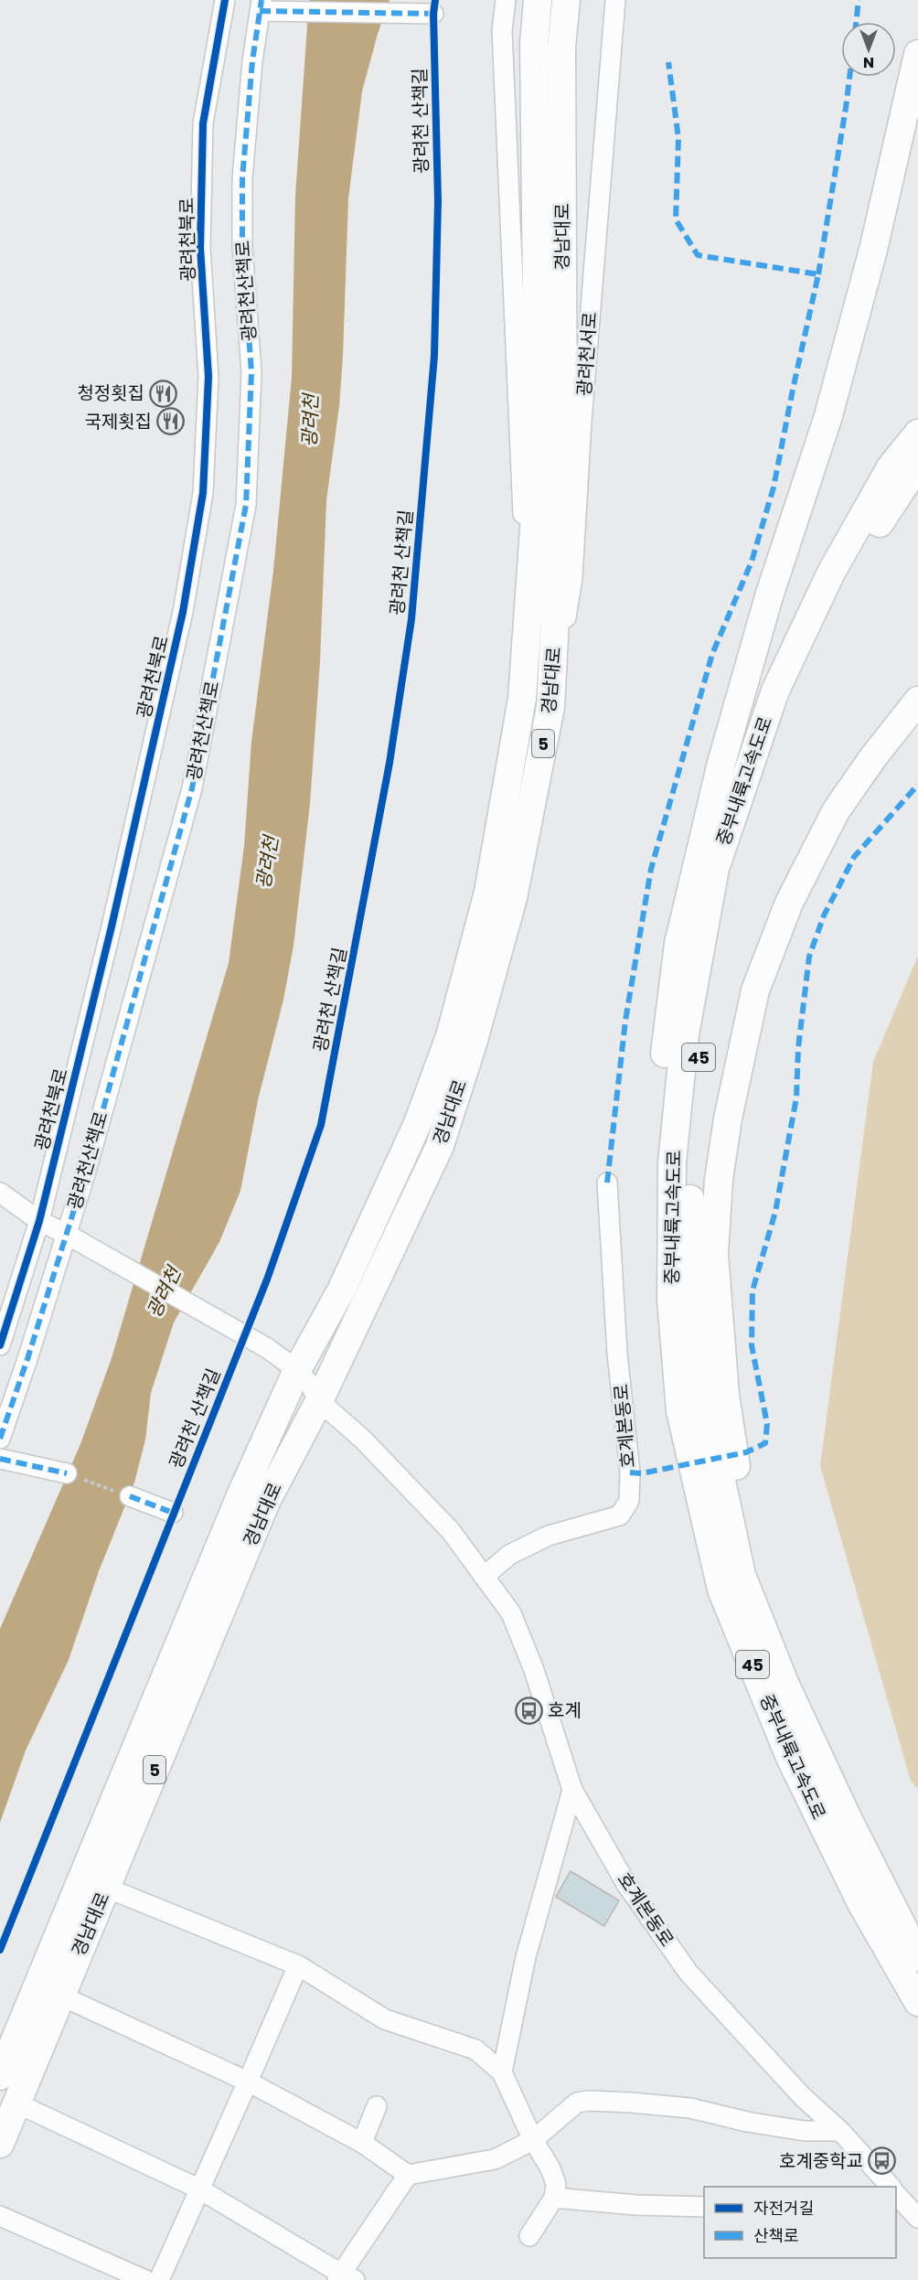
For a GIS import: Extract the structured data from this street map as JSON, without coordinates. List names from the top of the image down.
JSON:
{
  "streets": {
    "highway": [
      "경남대로",
      "5",
      "중부내륙고속도로",
      "45"
    ],
    "street": [
      "광려천북로",
      "광려천산책로",
      "광려천서로",
      "호계본동로"
    ],
    "cycle path": ["광려천 산책길"]
  },
  "crossings": [
    ["경남대로", "광려천서로"],
    ["경남대로", "호계본동로"],
    ["광려천산책로", "호계본동로"]
  ],
  "water": ["광려천"],
  "places": {
    "restaurant": ["청정횟집", "국제횟집"],
    "bus stop": ["호계", "호계중학교"]
  },
  "legend": ["자전거길", "산책로"],
  "north": "bottom"
}
